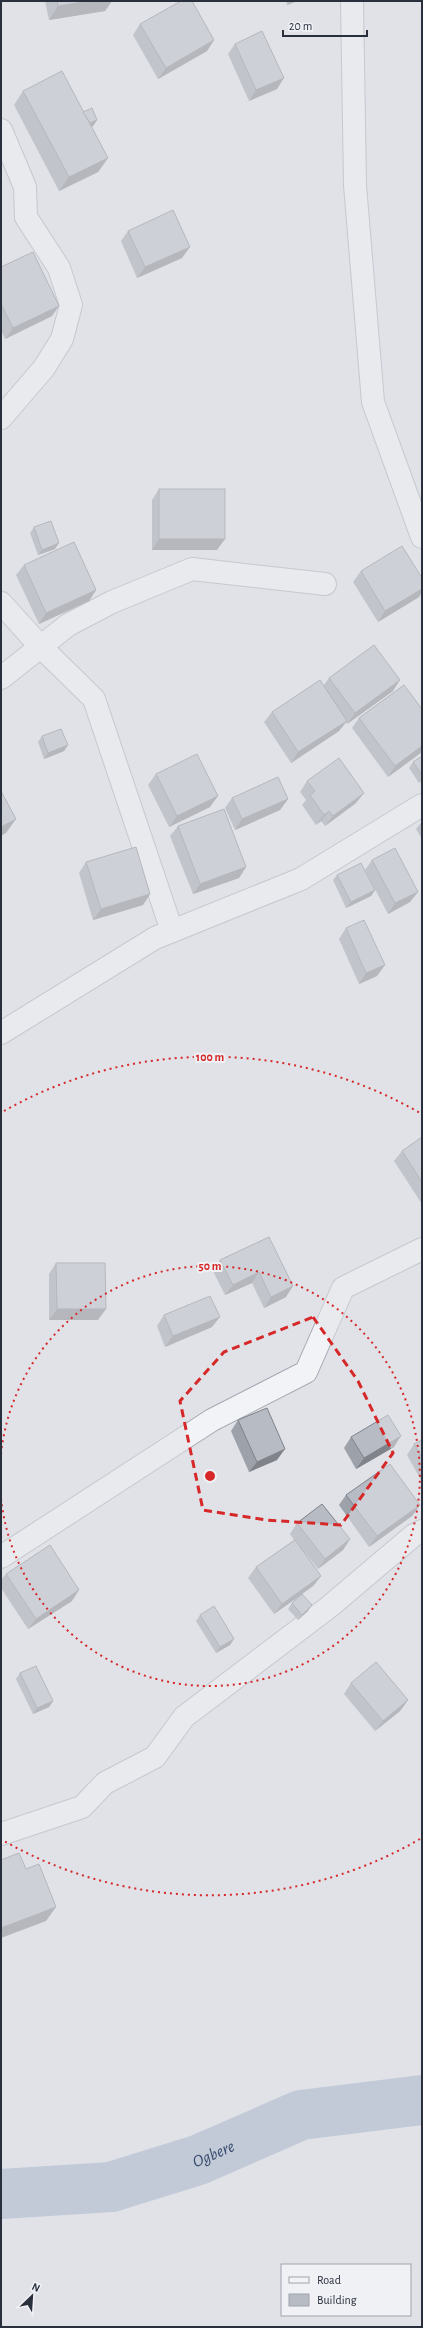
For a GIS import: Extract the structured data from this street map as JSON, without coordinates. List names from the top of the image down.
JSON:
{
  "water": ["Ogbere"],
  "legend": ["Road", "Building"],
  "scale_bar": "20 m",
  "north": "top right",
  "rings": ["100 m", "50 m"]
}
